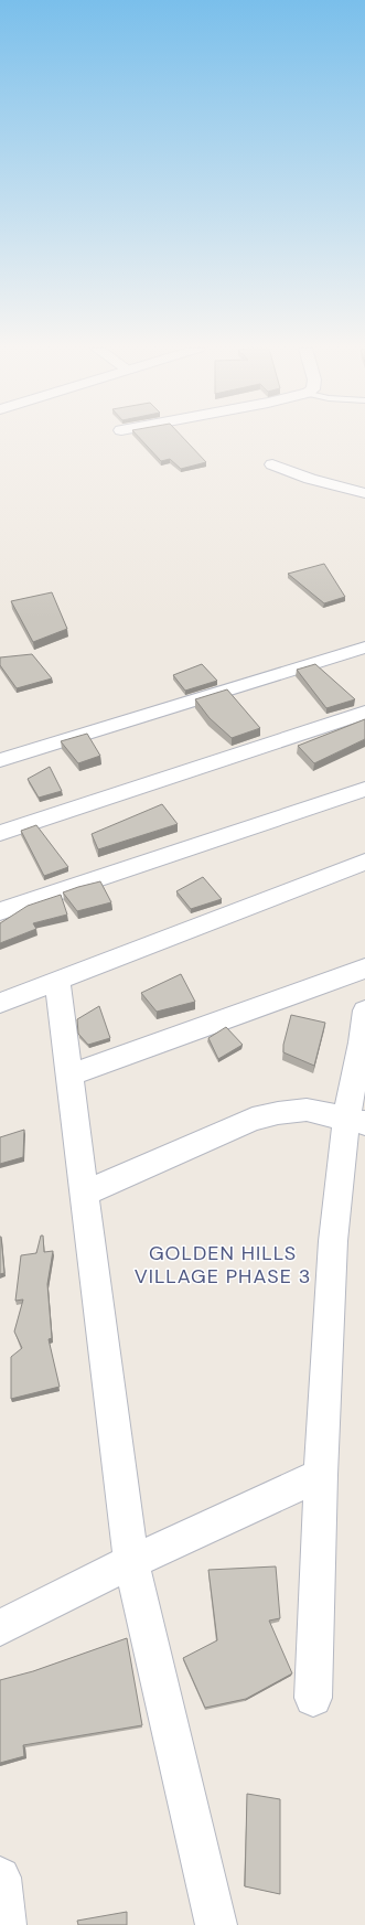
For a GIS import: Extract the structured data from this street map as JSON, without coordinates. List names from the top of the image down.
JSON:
{
  "districts": ["GOLDEN HILLS VILLAGE PHASE 3"]
}
